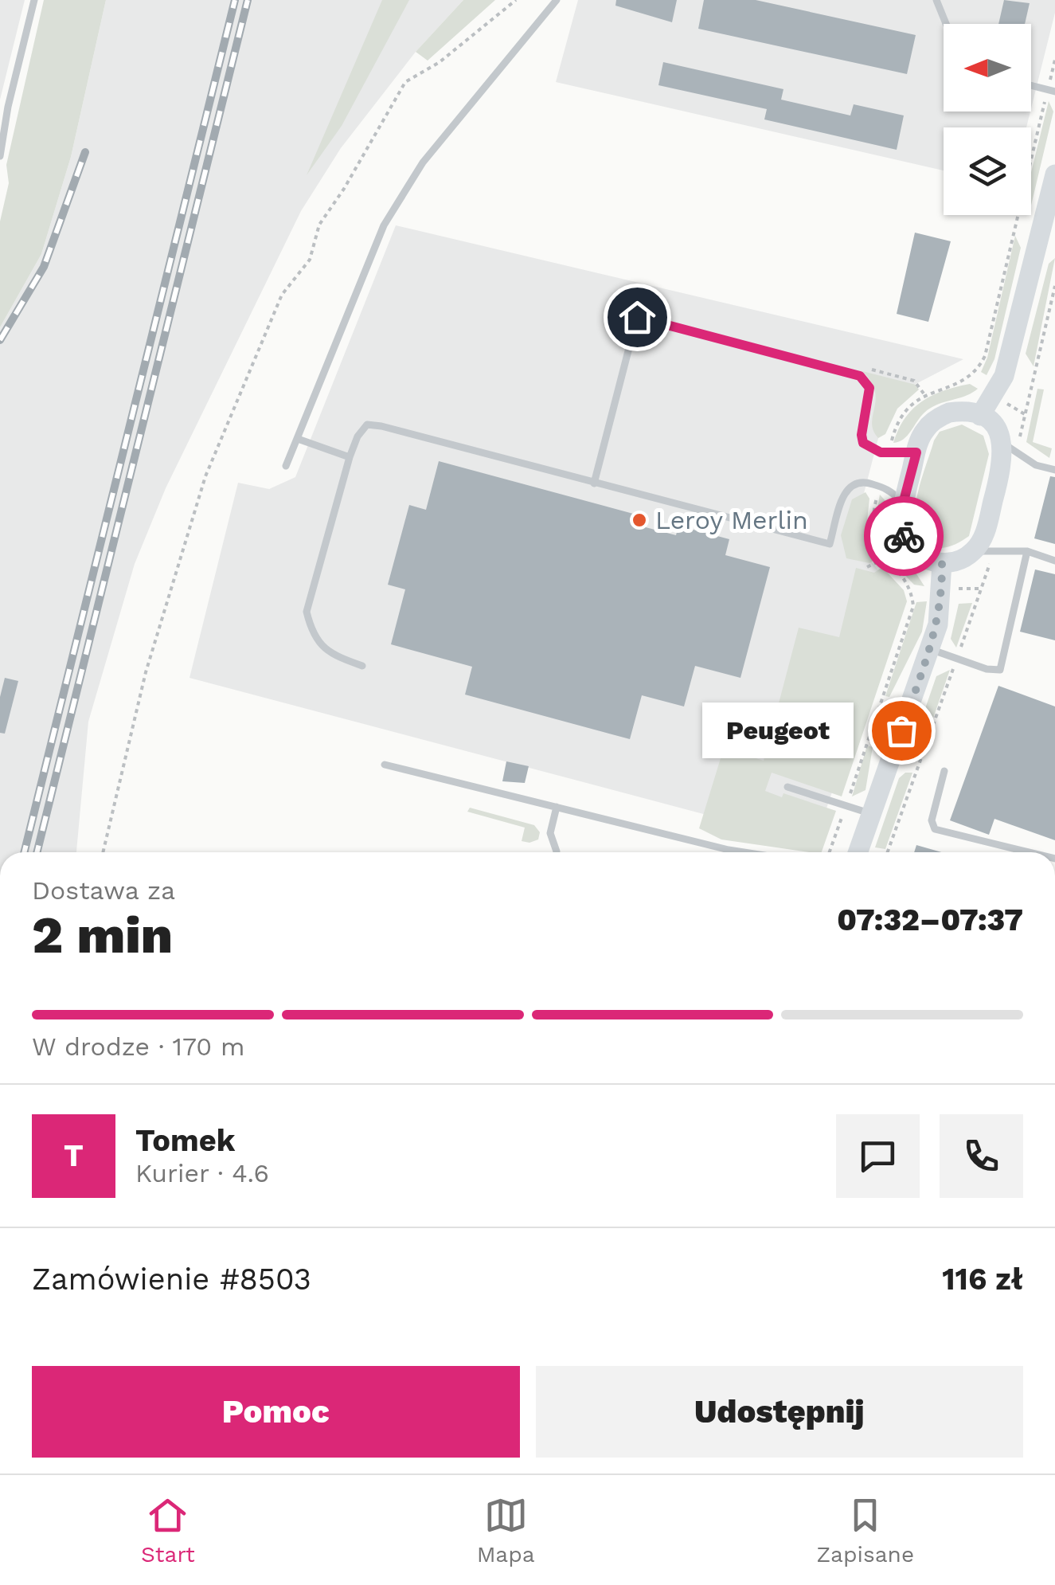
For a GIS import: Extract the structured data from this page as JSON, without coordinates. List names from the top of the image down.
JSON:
{
  "places": ["Leroy Merlin", "Peugeot"],
  "north": "left",
  "page": {
    "bubble": "Peugeot",
    "heading": ["2 min", "Dostawa za", "07:32–07:37"],
    "panel": [
      "Tomek",
      "Kurier · 4.6",
      "Zamówienie #8503",
      "116 zł"
    ],
    "bar": "W drodze · 170 m",
    "round": "T",
    "buttons": ["Pomoc", "Udostępnij"],
    "tabs": ["Start", "Mapa", "Zapisane"]
  }
}
